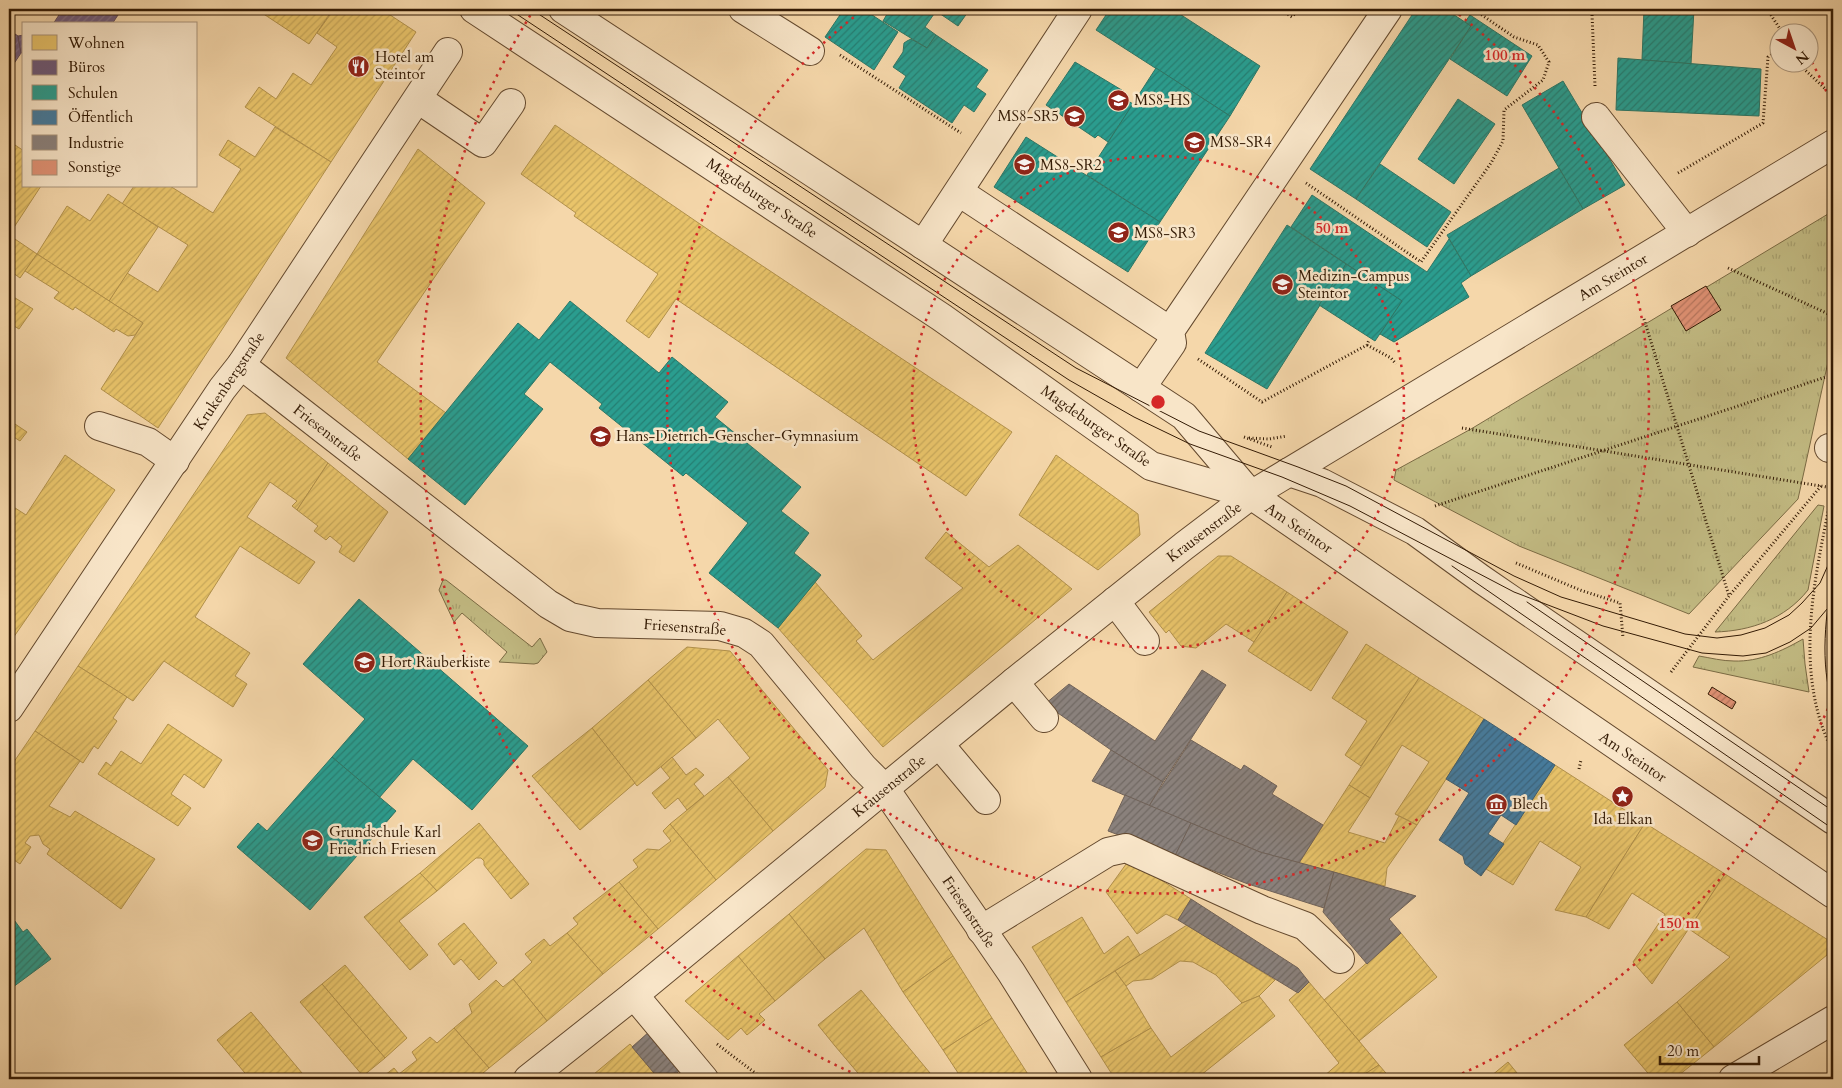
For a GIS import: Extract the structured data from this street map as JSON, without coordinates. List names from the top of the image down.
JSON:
{
  "streets": {
    "street": [
      "Magdeburger Straße",
      "Am Steintor",
      "Krukenbergstraße",
      "Friesenstraße",
      "Krausenstraße"
    ]
  },
  "crossings": [
    ["Magdeburger Straße", "Am Steintor"],
    ["Magdeburger Straße", "Krausenstraße"],
    ["Am Steintor", "Krausenstraße"],
    ["Krukenbergstraße", "Friesenstraße"],
    ["Friesenstraße", "Krausenstraße"]
  ],
  "places": {
    "restaurant": ["Hotel am Steintor"],
    "school or university": [
      "MS8-HS",
      "MS8-SR5",
      "MS8-SR4",
      "MS8-SR2",
      "MS8-SR3",
      "Medizin-Campus Steintor",
      "Hans-Dietrich-Genscher-Gymnasium",
      "Hort Räuberkiste",
      "Grundschule Karl Friedrich Friesen"
    ],
    "place": ["Ida Elkan"],
    "museum": ["Blech"]
  },
  "legend": [
    "Wohnen",
    "Büros",
    "Schulen",
    "Öffentlich",
    "Industrie",
    "Sonstige"
  ],
  "scale_bar": "20 m",
  "north": "bottom right",
  "rings": ["100 m", "50 m", "150 m"]
}
